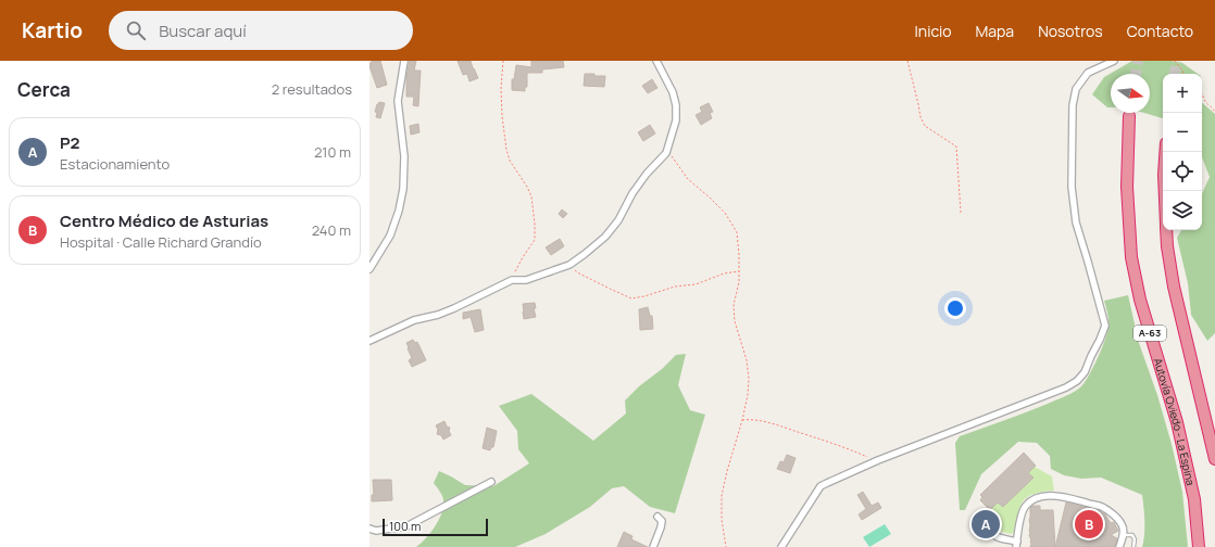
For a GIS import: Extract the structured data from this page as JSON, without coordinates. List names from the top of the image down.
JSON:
{
  "streets": {
    "highway": ["A-63", "Autovía Oviedo - La Espina"]
  },
  "scale_bar": "100 m",
  "north": "right",
  "page": {
    "header": "Kartio",
    "search": "Buscar aquí",
    "nav": [
      "Inicio",
      "Mapa",
      "Nosotros",
      "Contacto"
    ],
    "heading": ["Cerca", "2 resultados"],
    "map_buttons": ["+", "−"],
    "list": [
      {
        "mark": "A",
        "name": "P2",
        "note": "Estacionamiento",
        "value": "210 m"
      },
      {
        "mark": "B",
        "name": "Centro Médico de Asturias",
        "note": "Hospital · Calle Richard Grandío",
        "value": "240 m"
      }
    ],
    "pins": ["A", "B"],
    "scale": "100 m"
  }
}
